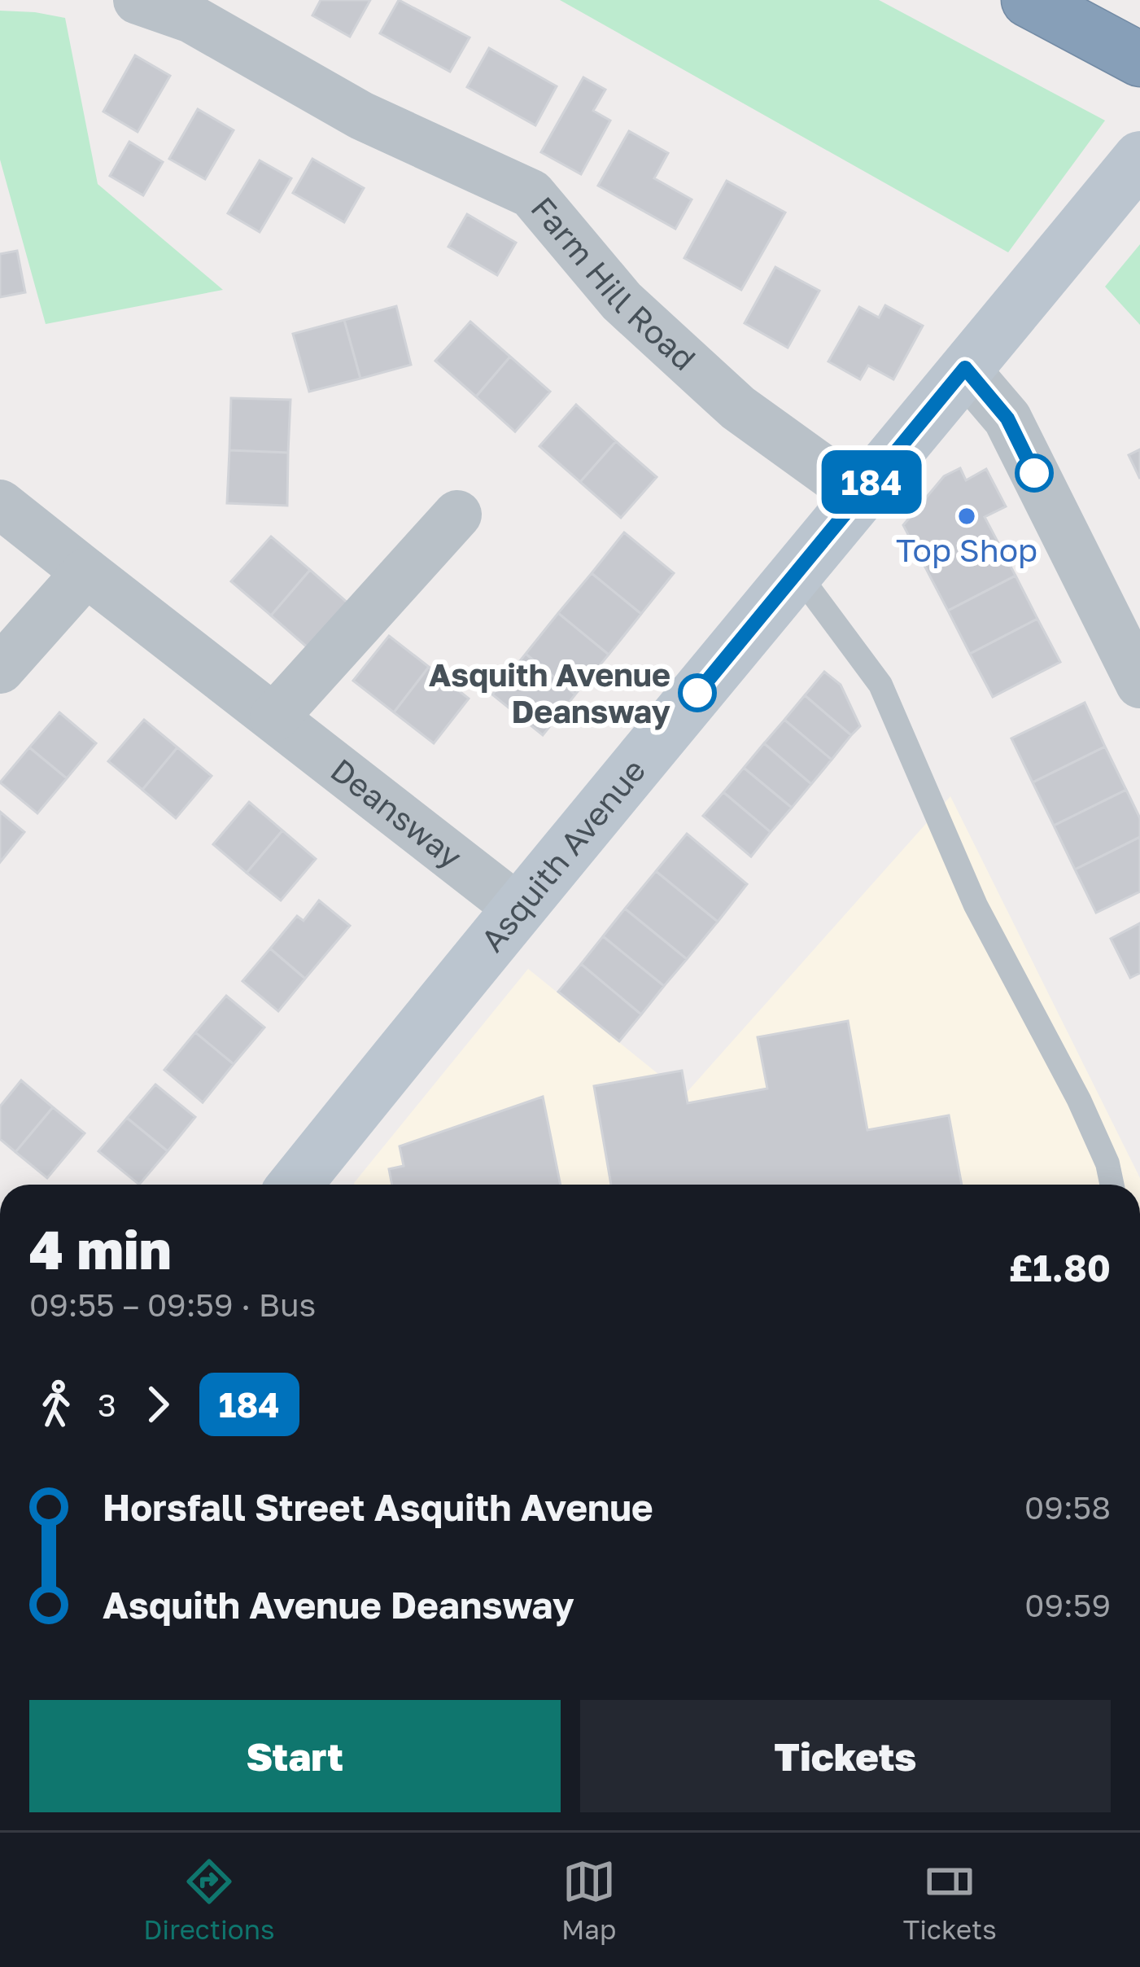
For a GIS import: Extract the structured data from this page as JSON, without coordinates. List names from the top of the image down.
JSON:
{
  "streets": {
    "main road": ["Asquith Avenue"],
    "street": ["Farm Hill Road", "Deansway"]
  },
  "crossings": [
    ["Farm Hill Road", "Asquith Avenue"],
    ["Deansway", "Asquith Avenue"]
  ],
  "places": ["Top Shop", "Asquith Avenue Deansway"],
  "lines": ["bus line 184"],
  "page": {
    "on_map": "184",
    "heading": ["4 min", "09:55 – 09:59 · Bus", "£1.80"],
    "legs": ["3", "184"],
    "list": [
      {
        "name": "Horsfall Street Asquith Avenue",
        "value": "09:58"
      },
      {
        "name": "Asquith Avenue Deansway",
        "value": "09:59"
      }
    ],
    "buttons": ["Start", "Tickets"],
    "tabs": ["Directions", "Map", "Tickets"]
  }
}
